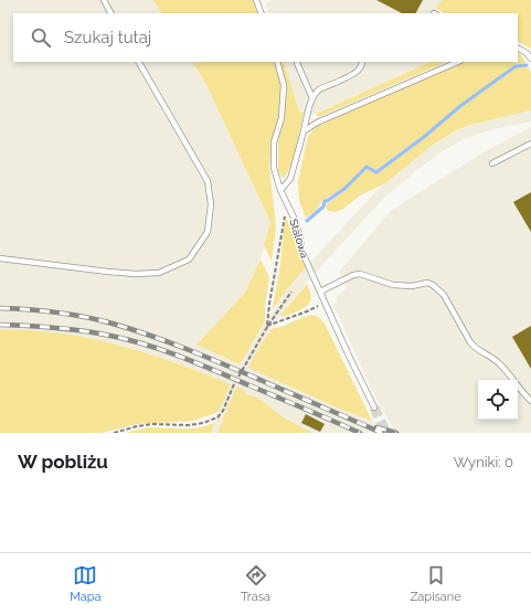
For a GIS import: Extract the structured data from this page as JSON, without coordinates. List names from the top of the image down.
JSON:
{
  "streets": {
    "lane": ["Stalowa"]
  },
  "page": {
    "search": "Szukaj tutaj",
    "heading": ["W pobliżu", "Wyniki: 0"],
    "nav": ["Mapa", "Trasa", "Zapisane"]
  }
}
